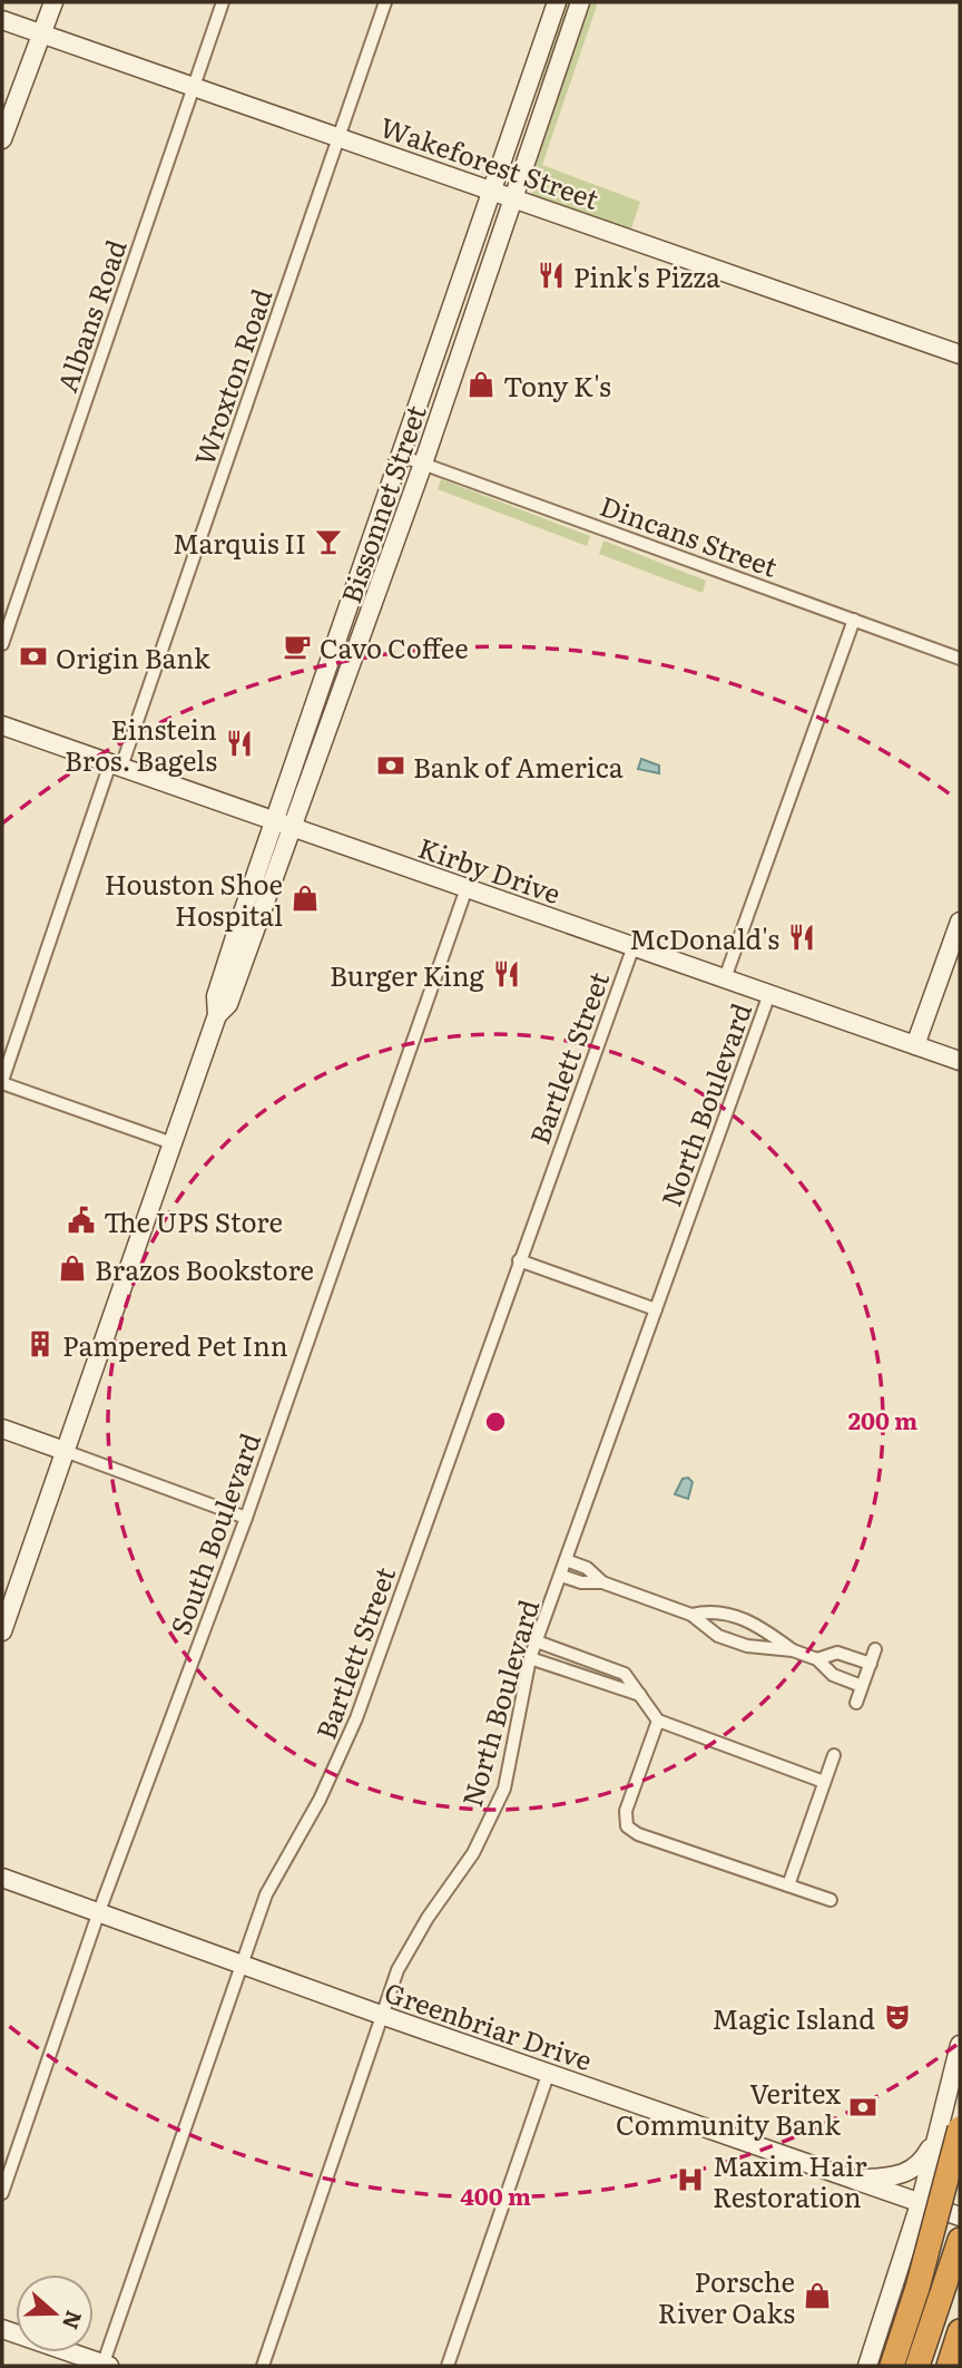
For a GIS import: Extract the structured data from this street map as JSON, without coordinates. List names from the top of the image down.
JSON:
{
  "streets": {
    "main road": [
      "Wakeforest Street",
      "Bissonnet Street",
      "Kirby Drive",
      "Greenbriar Drive"
    ],
    "street": [
      "Albans Road",
      "Wroxton Road",
      "Dincans Street",
      "Bartlett Street",
      "North Boulevard",
      "South Boulevard"
    ]
  },
  "crossings": [
    ["Wakeforest Street", "Albans Road"],
    ["Wakeforest Street", "Wroxton Road"],
    ["Wakeforest Street", "Bissonnet Street"],
    ["Wroxton Road", "Kirby Drive"],
    ["Bissonnet Street", "Dincans Street"],
    ["Bissonnet Street", "Kirby Drive"],
    ["Dincans Street", "North Boulevard"],
    ["Kirby Drive", "Bartlett Street"],
    ["Kirby Drive", "North Boulevard"],
    ["Kirby Drive", "South Boulevard"],
    ["Bartlett Street", "Greenbriar Drive"],
    ["North Boulevard", "Greenbriar Drive"],
    ["South Boulevard", "Greenbriar Drive"]
  ],
  "places": {
    "restaurant": [
      "Pink's Pizza",
      "Einstein Bros. Bagels",
      "McDonald's",
      "Burger King"
    ],
    "shop": [
      "Tony K's",
      "Houston Shoe Hospital",
      "Brazos Bookstore",
      "Porsche River Oaks"
    ],
    "bar": ["Marquis II"],
    "cafe": ["Cavo Coffee"],
    "bank": ["Origin Bank", "Bank of America", "Veritex Community Bank"],
    "public building": ["The UPS Store"],
    "building": ["Pampered Pet Inn"],
    "theatre": ["Magic Island"],
    "hospital": ["Maxim Hair Restoration"]
  },
  "north": "right",
  "rings": ["200 m", "400 m"]
}
